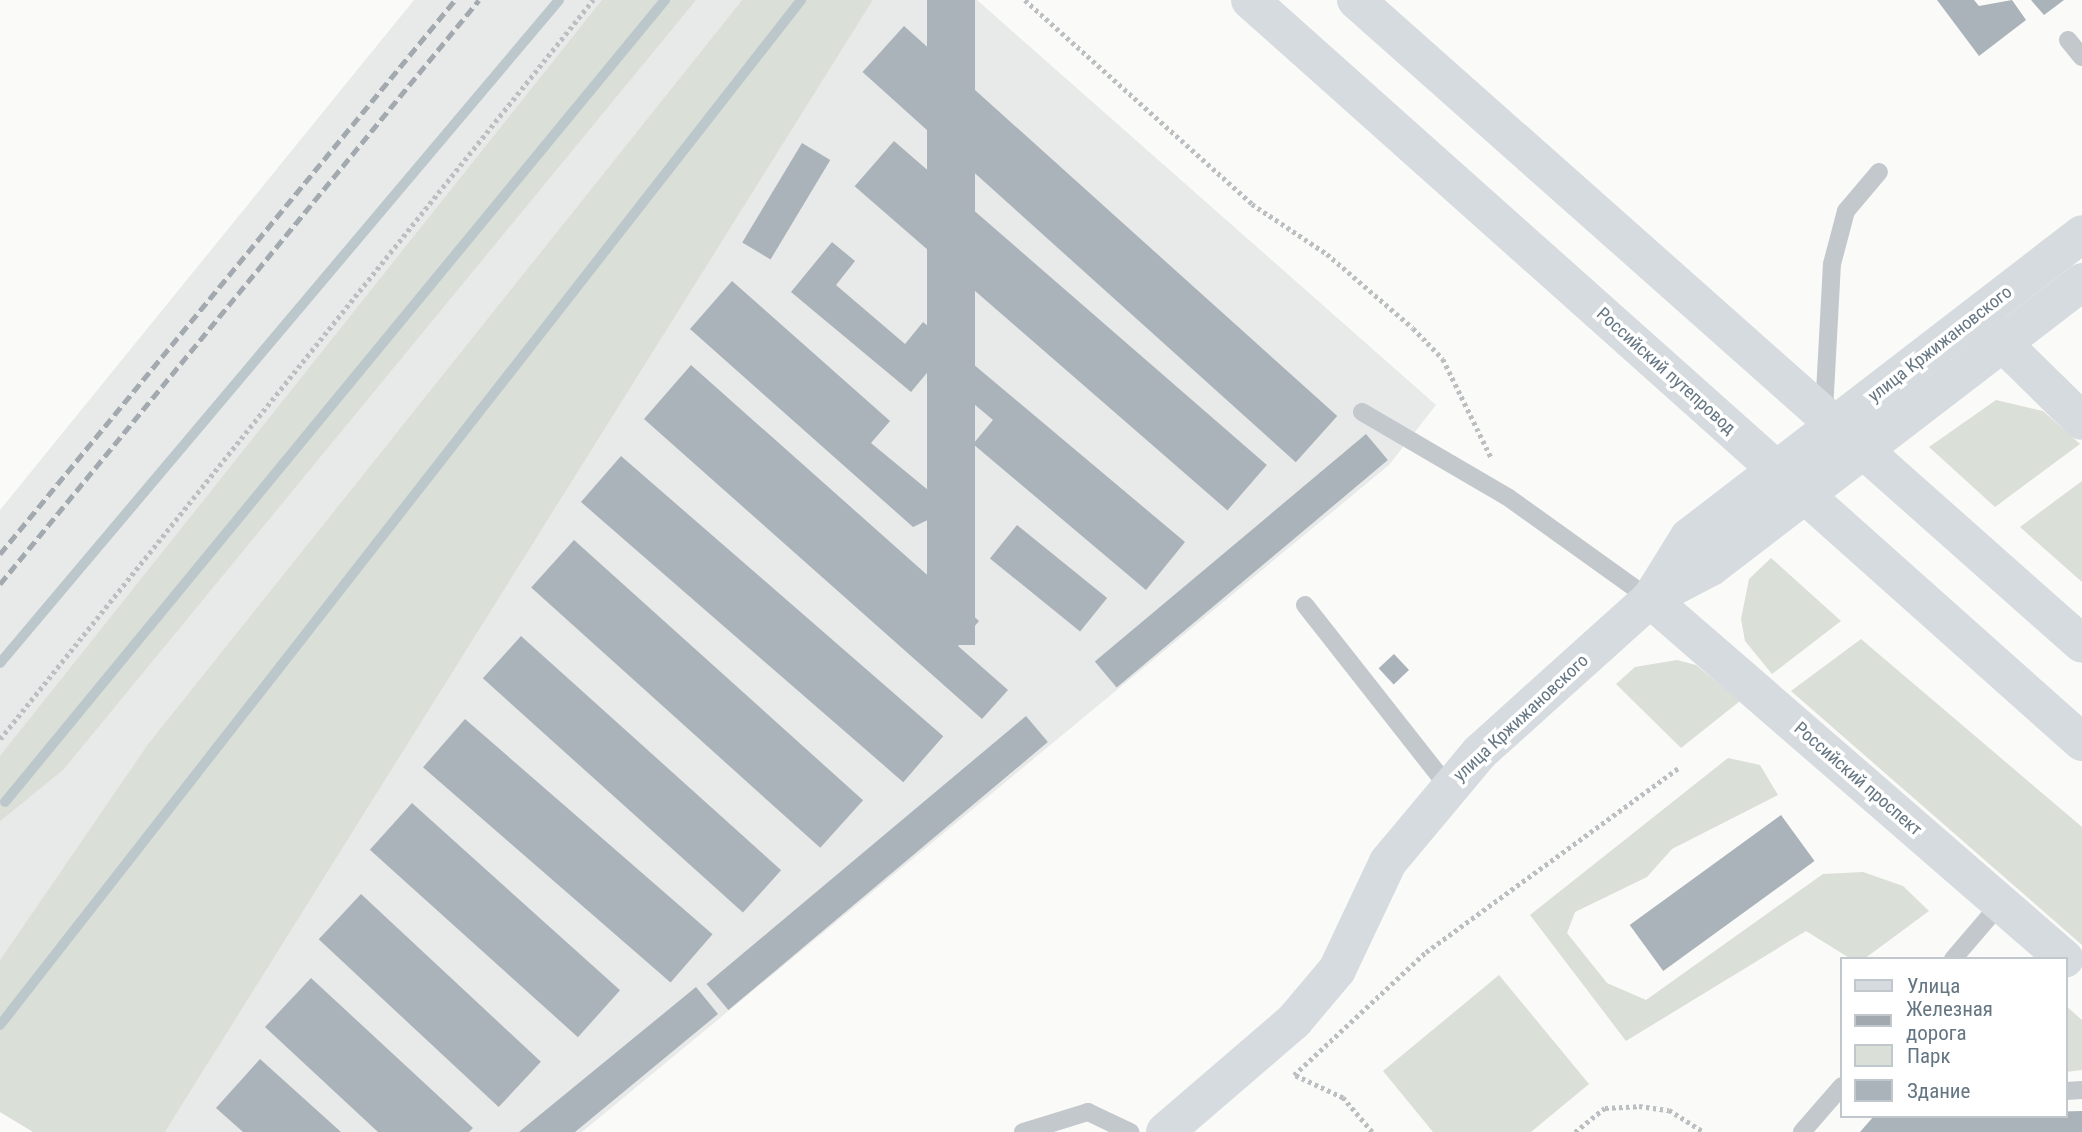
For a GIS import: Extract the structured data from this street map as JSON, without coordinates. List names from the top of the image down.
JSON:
{
  "streets": {
    "street": ["улица Кржижановского", "Российский путепровод", "Российский проспект"]
  },
  "crossings": [
    ["улица Кржижановского", "Российский проспект"]
  ],
  "legend": [
    "Улица",
    "Железная дорога",
    "Парк",
    "Здание"
  ]
}
